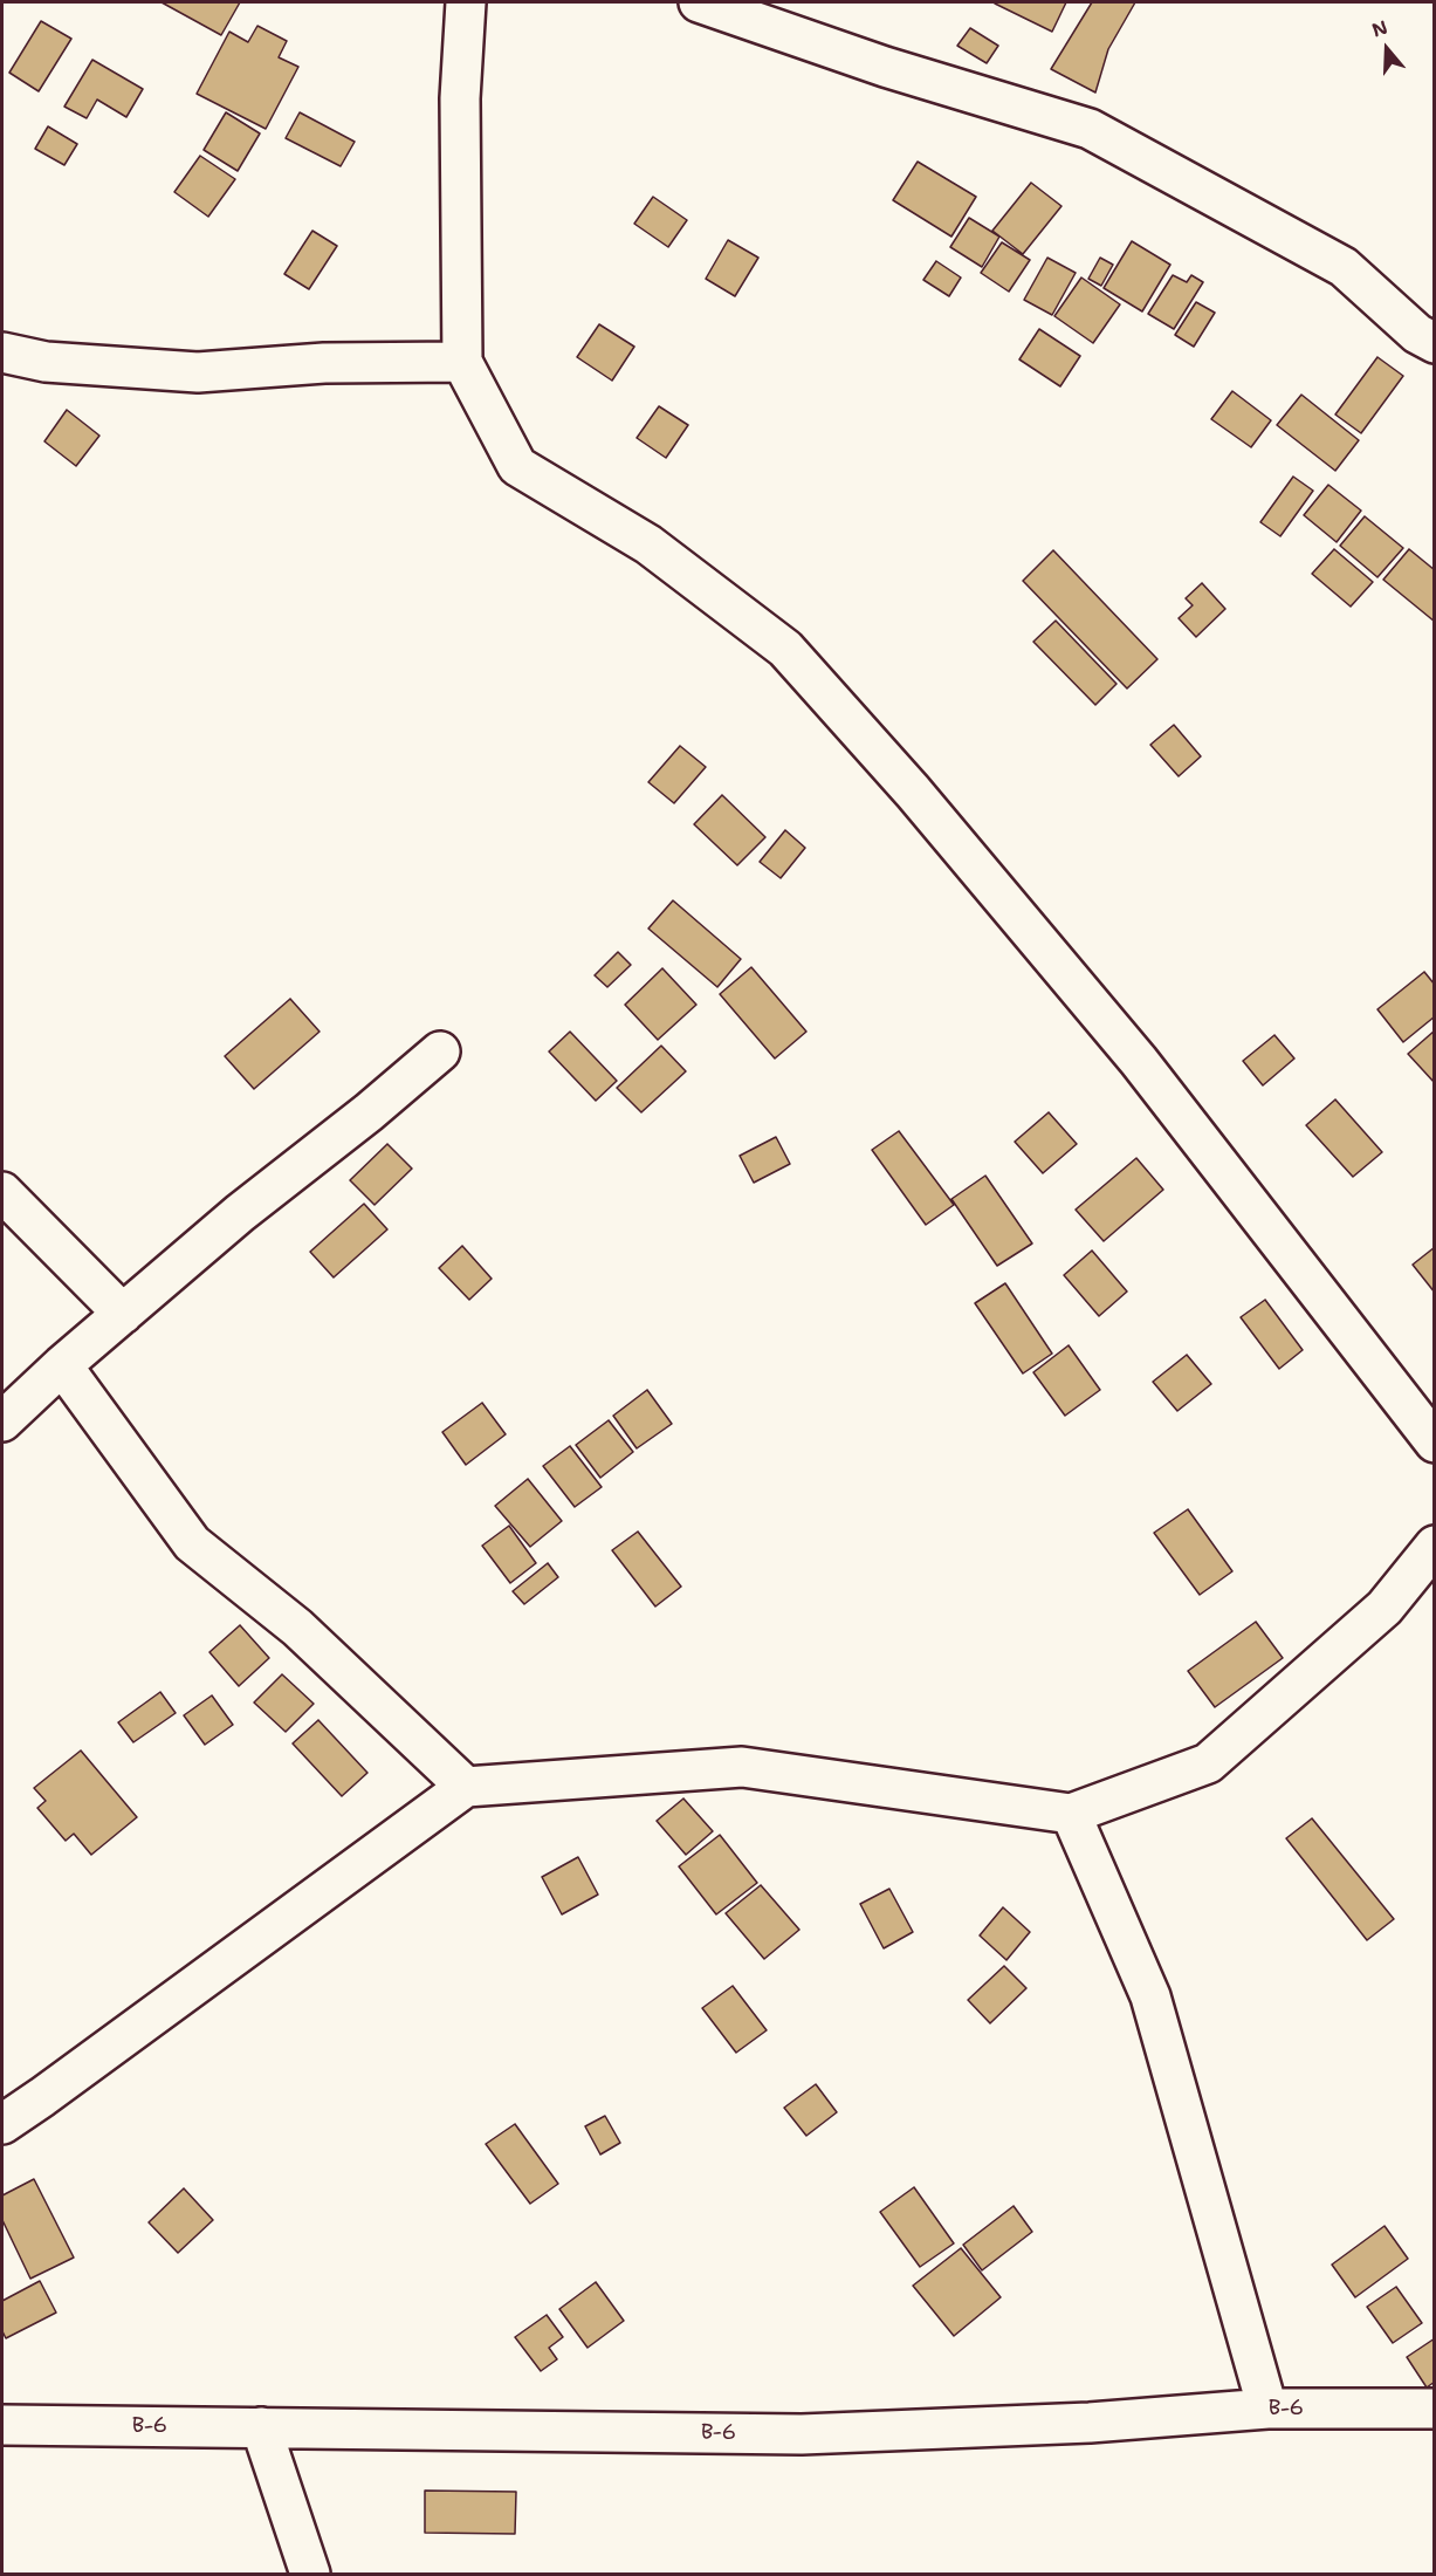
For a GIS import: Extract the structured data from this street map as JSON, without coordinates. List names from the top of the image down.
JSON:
{
  "streets": {
    "street": ["B-6"]
  },
  "north": "top"
}
